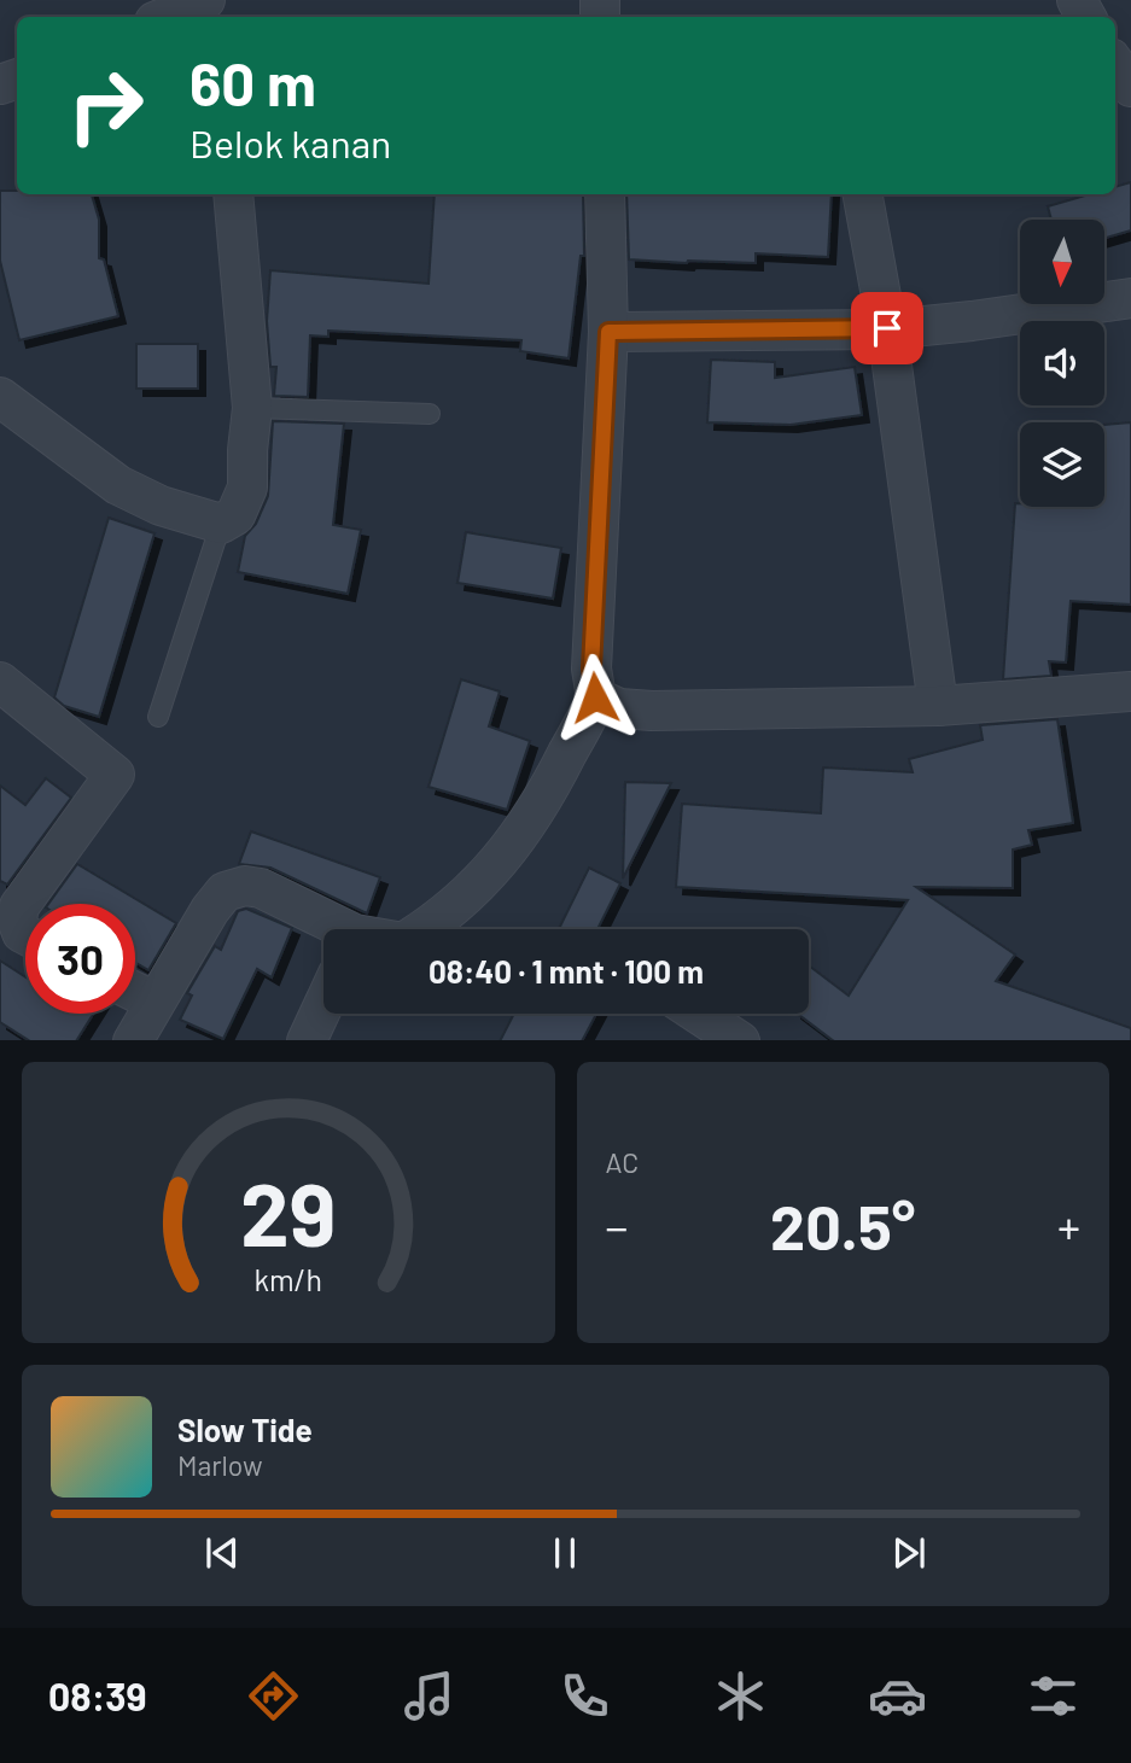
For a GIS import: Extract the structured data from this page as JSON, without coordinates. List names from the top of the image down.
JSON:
{
  "north": "bottom",
  "page": {
    "turn": ["60 m", "Belok kanan"],
    "limit": "30",
    "trip": "08:40 · 1 mnt · 100 m",
    "tile": "AC",
    "heat": ["−", "20.5°", "+"],
    "song": ["Slow Tide", "Marlow"],
    "tabs": "08:39",
    "gauge": ["29", "km/h"]
  }
}
